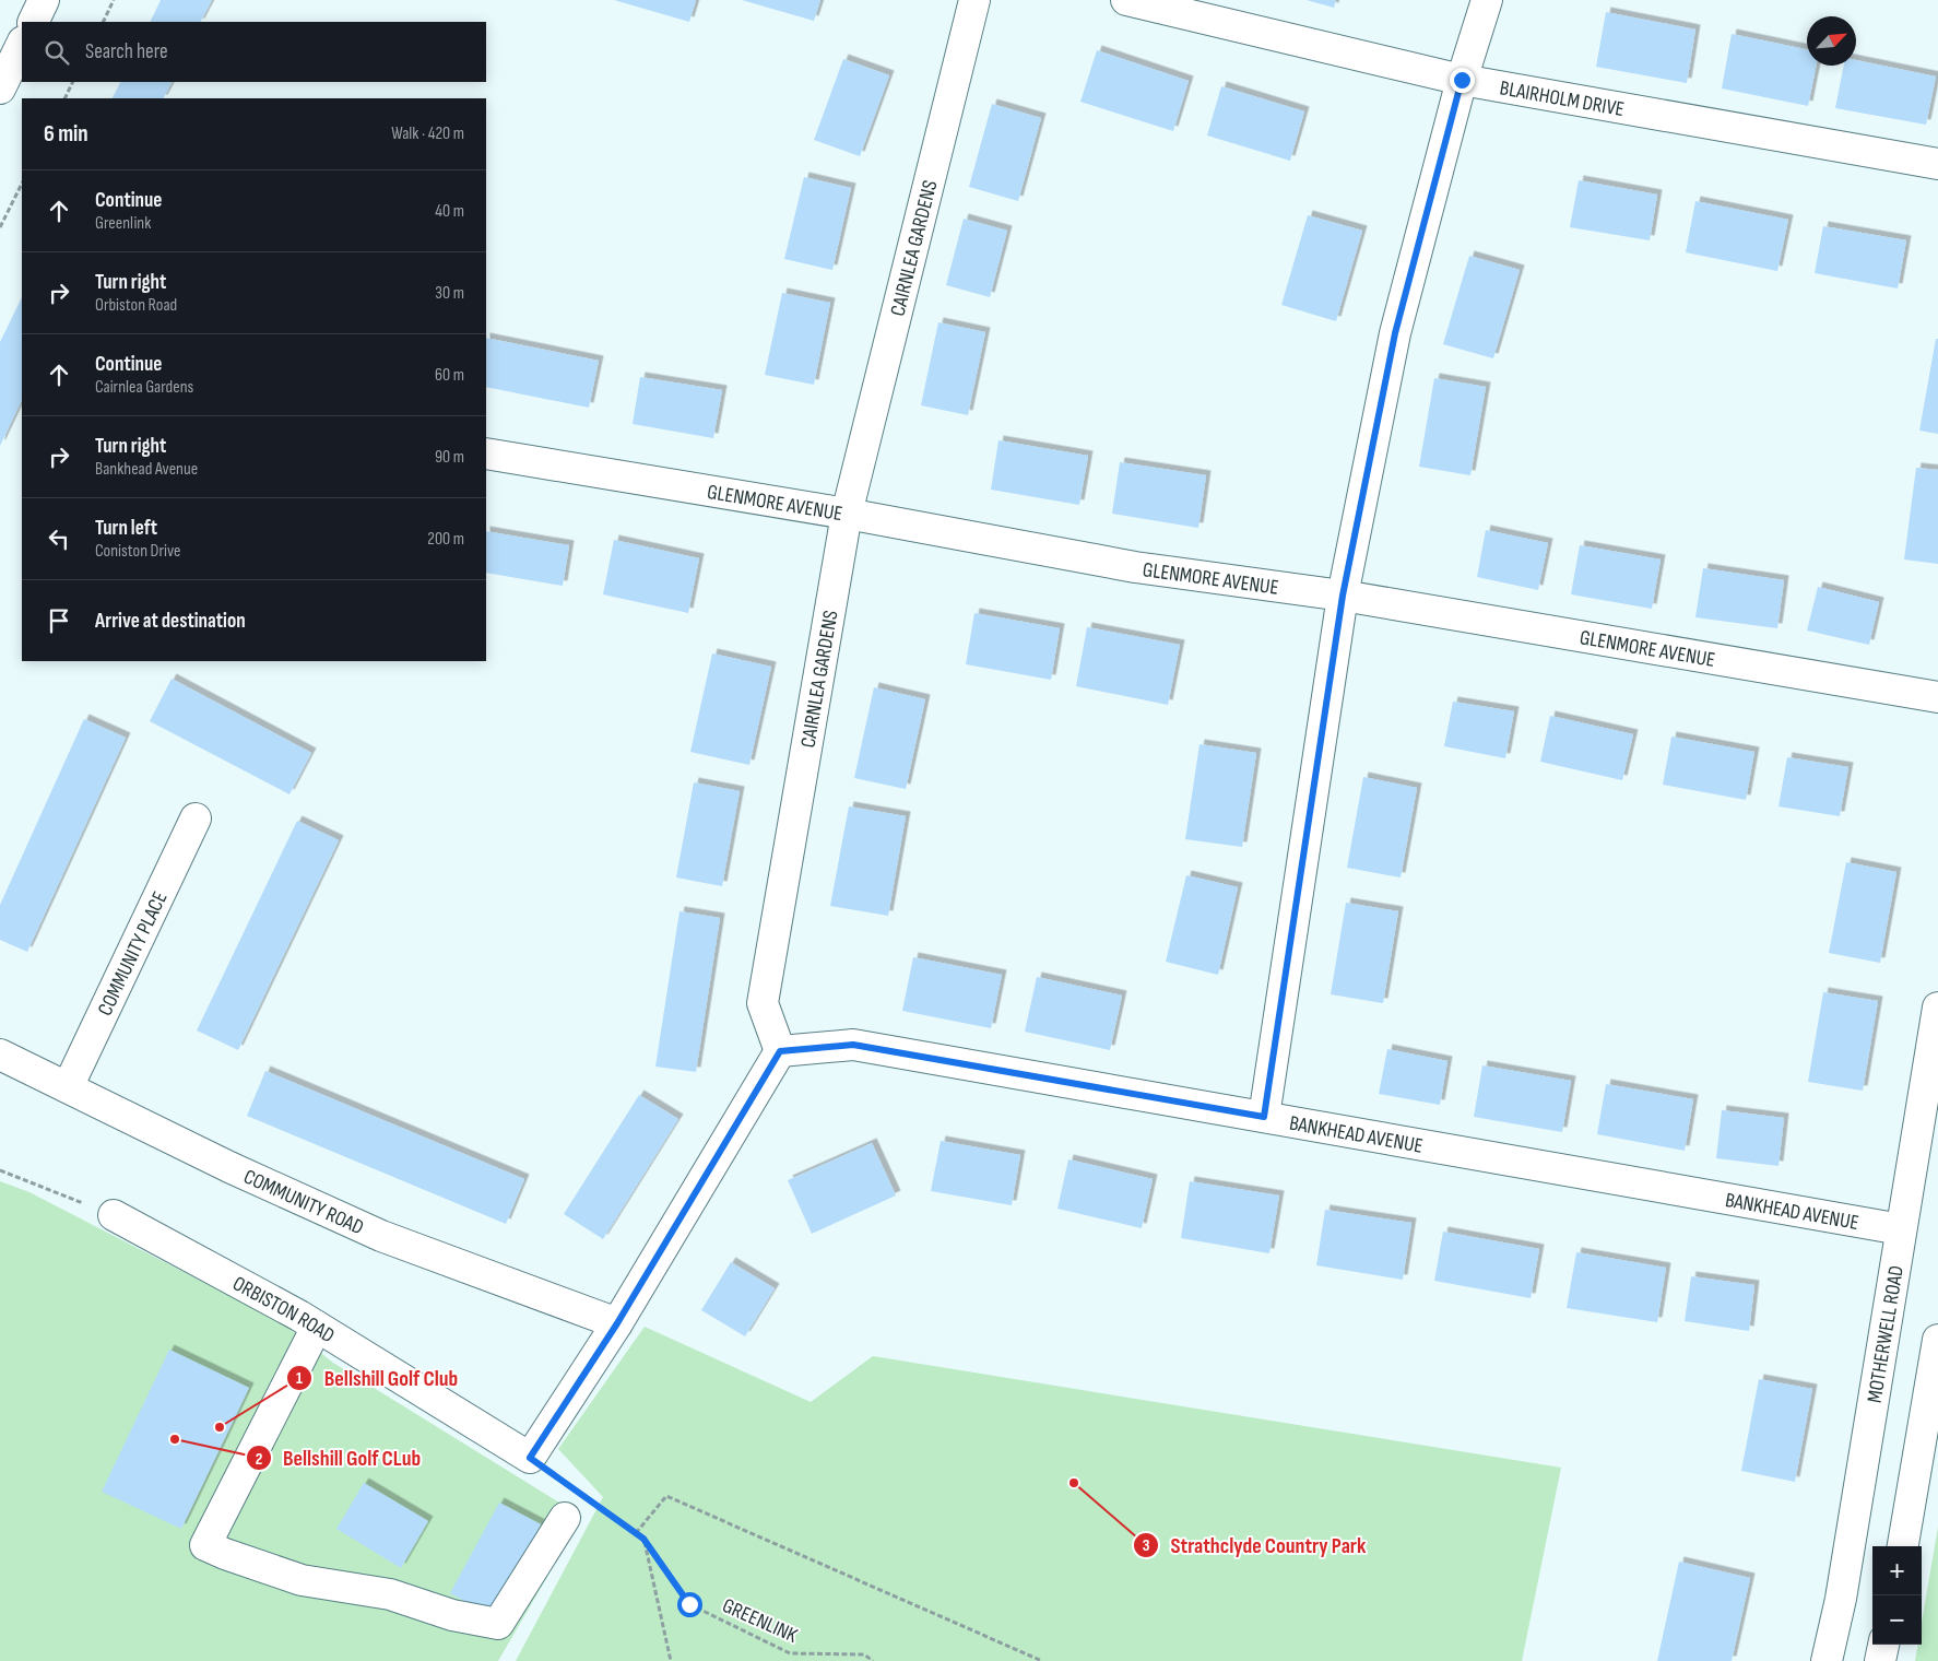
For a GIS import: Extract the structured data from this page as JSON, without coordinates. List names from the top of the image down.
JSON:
{
  "streets": {
    "street": [
      "BLAIRHOLM DRIVE",
      "CAIRNLEA GARDENS",
      "GLENMORE AVENUE",
      "COMMUNITY PLACE",
      "BANKHEAD AVENUE",
      "COMMUNITY ROAD",
      "ORBISTON ROAD",
      "MOTHERWELL ROAD"
    ],
    "path": ["GREENLINK"]
  },
  "crossings": [
    ["CAIRNLEA GARDENS", "GLENMORE AVENUE"],
    ["CAIRNLEA GARDENS", "BANKHEAD AVENUE"],
    ["COMMUNITY PLACE", "COMMUNITY ROAD"],
    ["BANKHEAD AVENUE", "MOTHERWELL ROAD"],
    ["COMMUNITY ROAD", "ORBISTON ROAD"]
  ],
  "places": ["Bellshill Golf Club", "Bellshill Golf CLub", "Strathclyde Country Park"],
  "north": "top right",
  "page": {
    "search": "Search here",
    "heading": ["6 min", "Walk · 420 m"],
    "list": [
      ["Continue", "Greenlink", "40 m"],
      ["Turn right", "Orbiston Road", "30 m"],
      ["Continue", "Cairnlea Gardens", "60 m"],
      ["Turn right", "Bankhead Avenue", "90 m"],
      ["Turn left", "Coniston Drive", "200 m"],
      "Arrive at destination"
    ],
    "map_buttons": ["+", "−"]
  }
}
